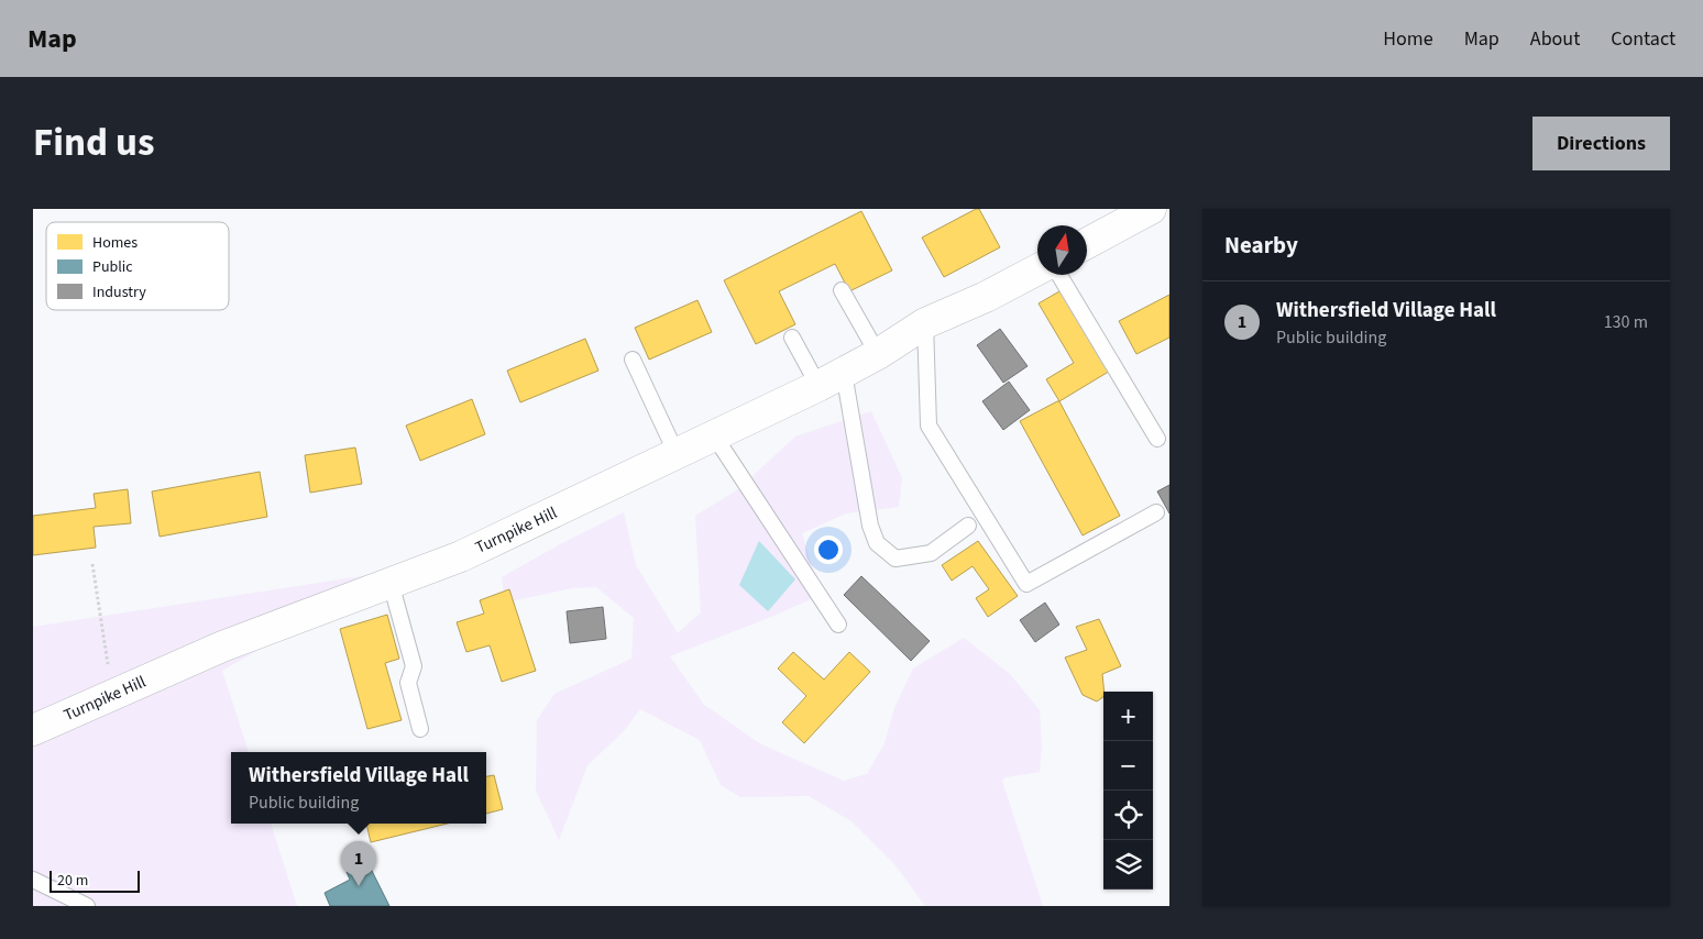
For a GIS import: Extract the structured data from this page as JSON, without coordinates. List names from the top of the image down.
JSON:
{
  "streets": {
    "street": ["Turnpike Hill"]
  },
  "legend": ["Homes", "Public", "Industry"],
  "scale_bar": "20 m",
  "north": "top",
  "page": {
    "header": "Map",
    "nav": [
      "Home",
      "Map",
      "About",
      "Contact"
    ],
    "title": "Find us",
    "buttons": "Directions",
    "heading": "Nearby",
    "list": [
      {
        "mark": "1",
        "name": "Withersfield Village Hall",
        "note": "Public building",
        "value": "130 m"
      }
    ],
    "map_buttons": ["+", "−"],
    "popup": ["Withersfield Village Hall", "Public building"],
    "pins": "1",
    "scale": "20 m"
  }
}
